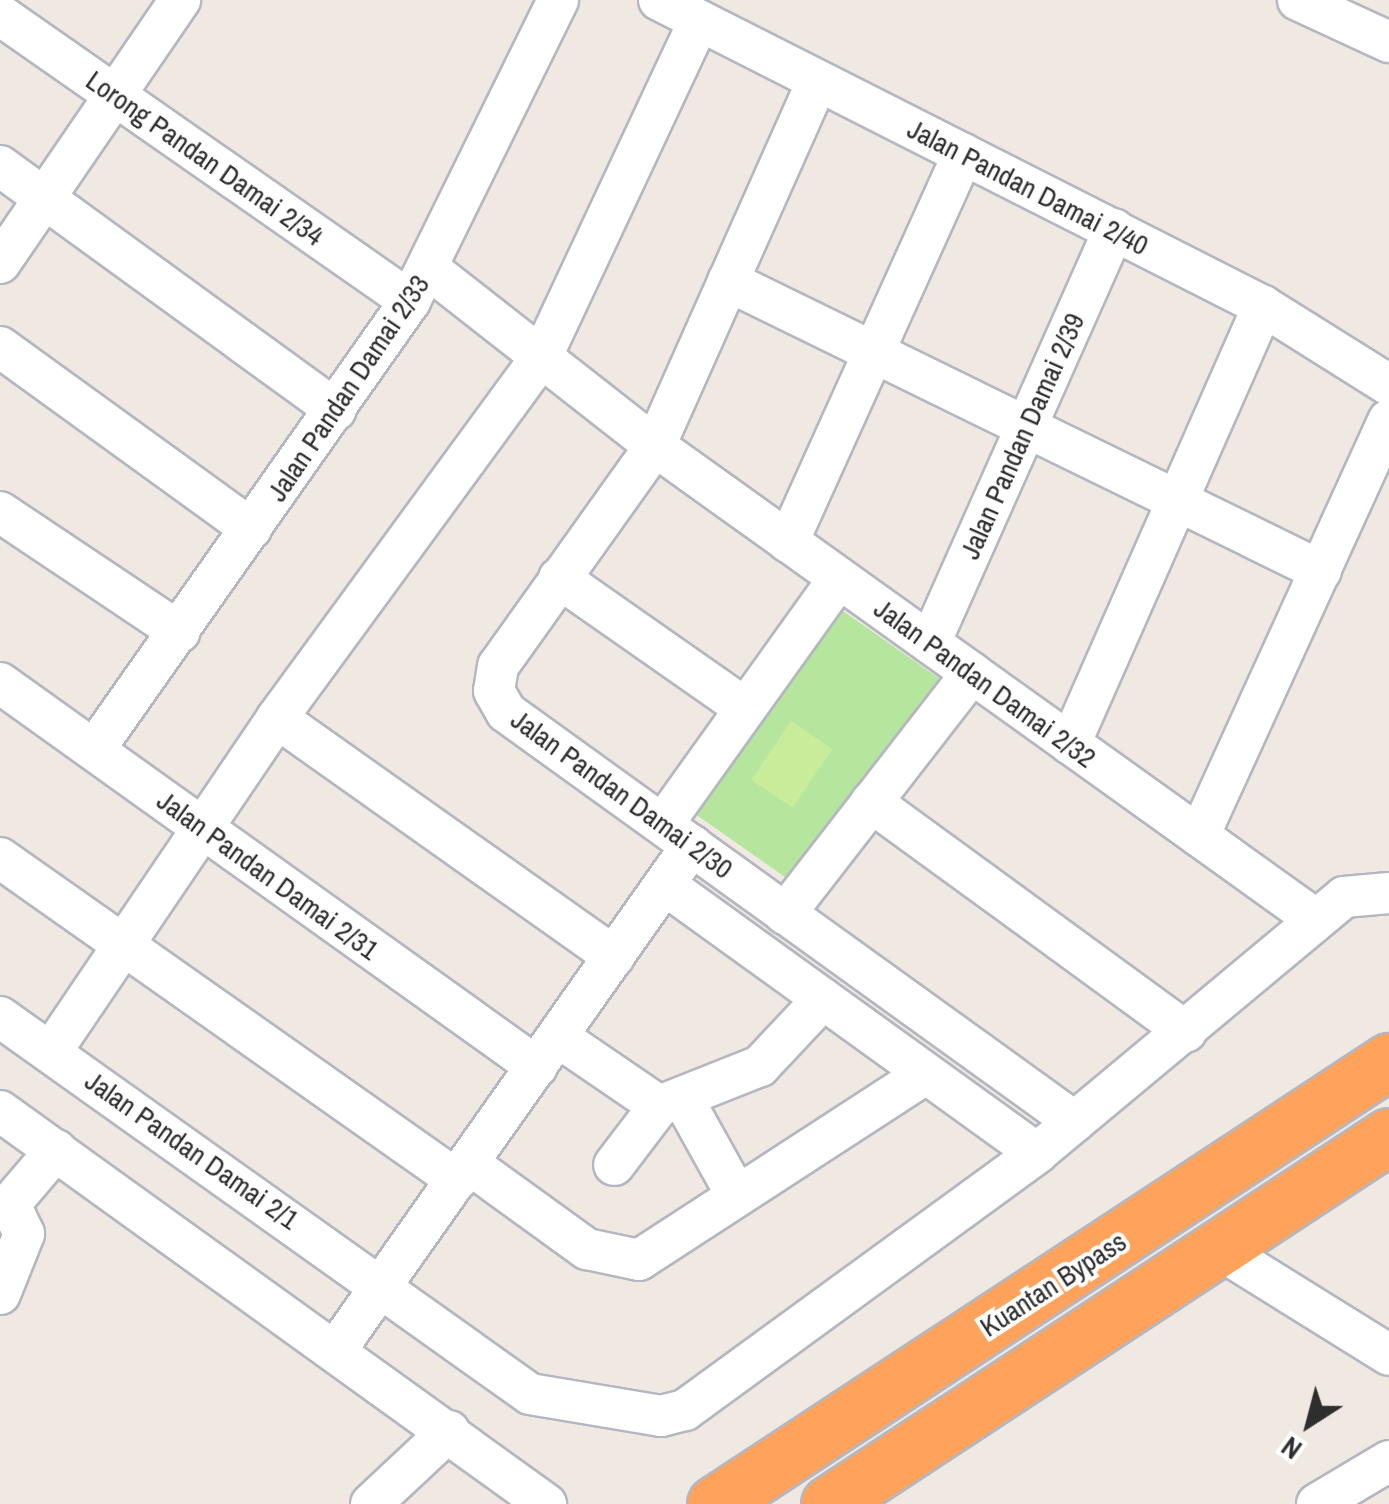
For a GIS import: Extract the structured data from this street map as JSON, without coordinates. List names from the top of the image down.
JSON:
{
  "streets": {
    "highway": ["Kuantan Bypass"],
    "street": [
      "Lorong Pandan Damai 2/34",
      "Jalan Pandan Damai 2/40",
      "Jalan Pandan Damai 2/33",
      "Jalan Pandan Damai 2/39",
      "Jalan Pandan Damai 2/32",
      "Jalan Pandan Damai 2/30",
      "Jalan Pandan Damai 2/31",
      "Jalan Pandan Damai 2/1"
    ]
  },
  "crossings": [
    ["Lorong Pandan Damai 2/34", "Jalan Pandan Damai 2/33"],
    ["Lorong Pandan Damai 2/34", "Jalan Pandan Damai 2/32"],
    ["Jalan Pandan Damai 2/40", "Jalan Pandan Damai 2/39"],
    ["Jalan Pandan Damai 2/40", "Jalan Pandan Damai 2/30"],
    ["Jalan Pandan Damai 2/33", "Jalan Pandan Damai 2/31"],
    ["Jalan Pandan Damai 2/39", "Jalan Pandan Damai 2/32"],
    ["Jalan Pandan Damai 2/32", "Jalan Pandan Damai 2/30"],
    ["Jalan Pandan Damai 2/32", "Jalan Pandan Damai 2/1"],
    ["Jalan Pandan Damai 2/30", "Jalan Pandan Damai 2/1"]
  ],
  "north": "bottom left"
}
